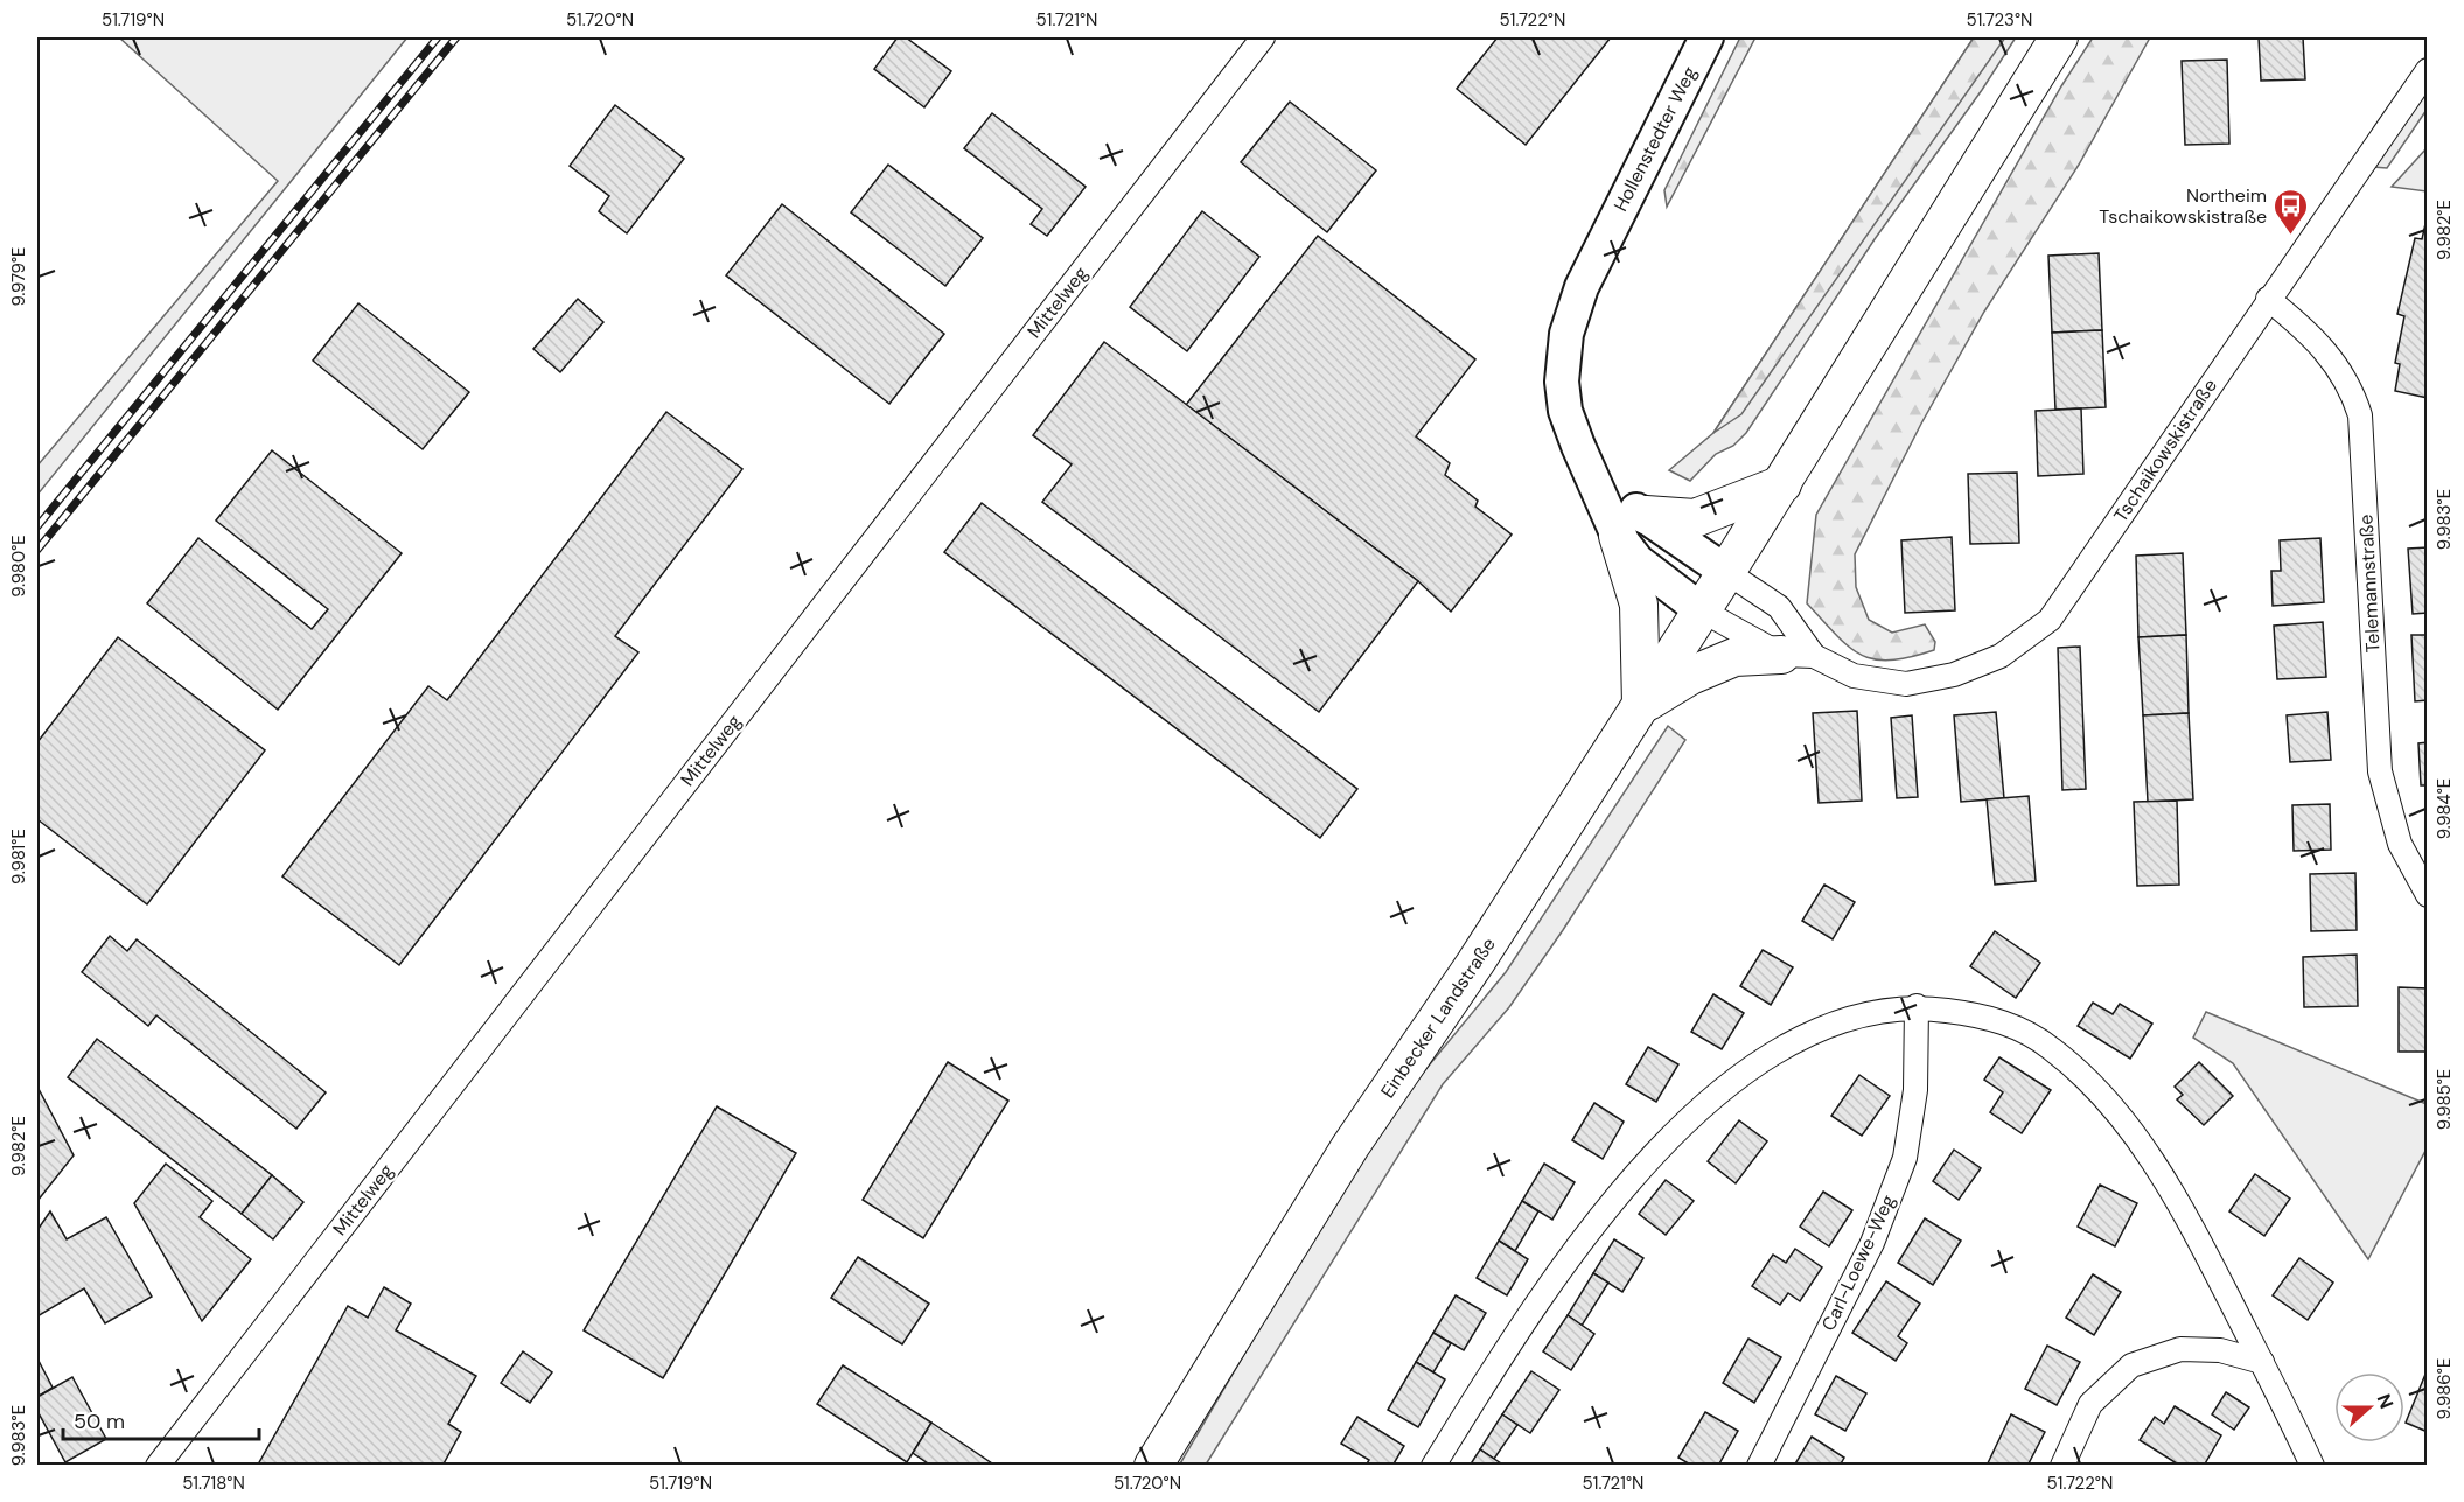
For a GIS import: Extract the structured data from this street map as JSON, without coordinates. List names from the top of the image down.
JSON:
{
  "streets": {
    "main road": ["Hollenstedter Weg", "Einbecker Landstraße"],
    "street": [
      "Mittelweg",
      "Tschaikowskistraße",
      "Telemannstraße",
      "Carl-Loewe-Weg"
    ]
  },
  "crossings": [
    ["Tschaikowskistraße", "Telemannstraße"],
    ["Tschaikowskistraße", "Einbecker Landstraße"]
  ],
  "places": {
    "bus stop": ["Northeim Tschaikowskistraße"]
  },
  "scale_bar": "50 m",
  "north": "right",
  "coordinates": [
    "51.719°N",
    "51.720°N",
    "51.721°N",
    "51.722°N",
    "51.723°N",
    "9.982°E",
    "9.979°E",
    "9.983°E",
    "9.980°E",
    "9.984°E",
    "9.981°E",
    "9.985°E",
    "9.986°E",
    "51.718°N"
  ]
}
